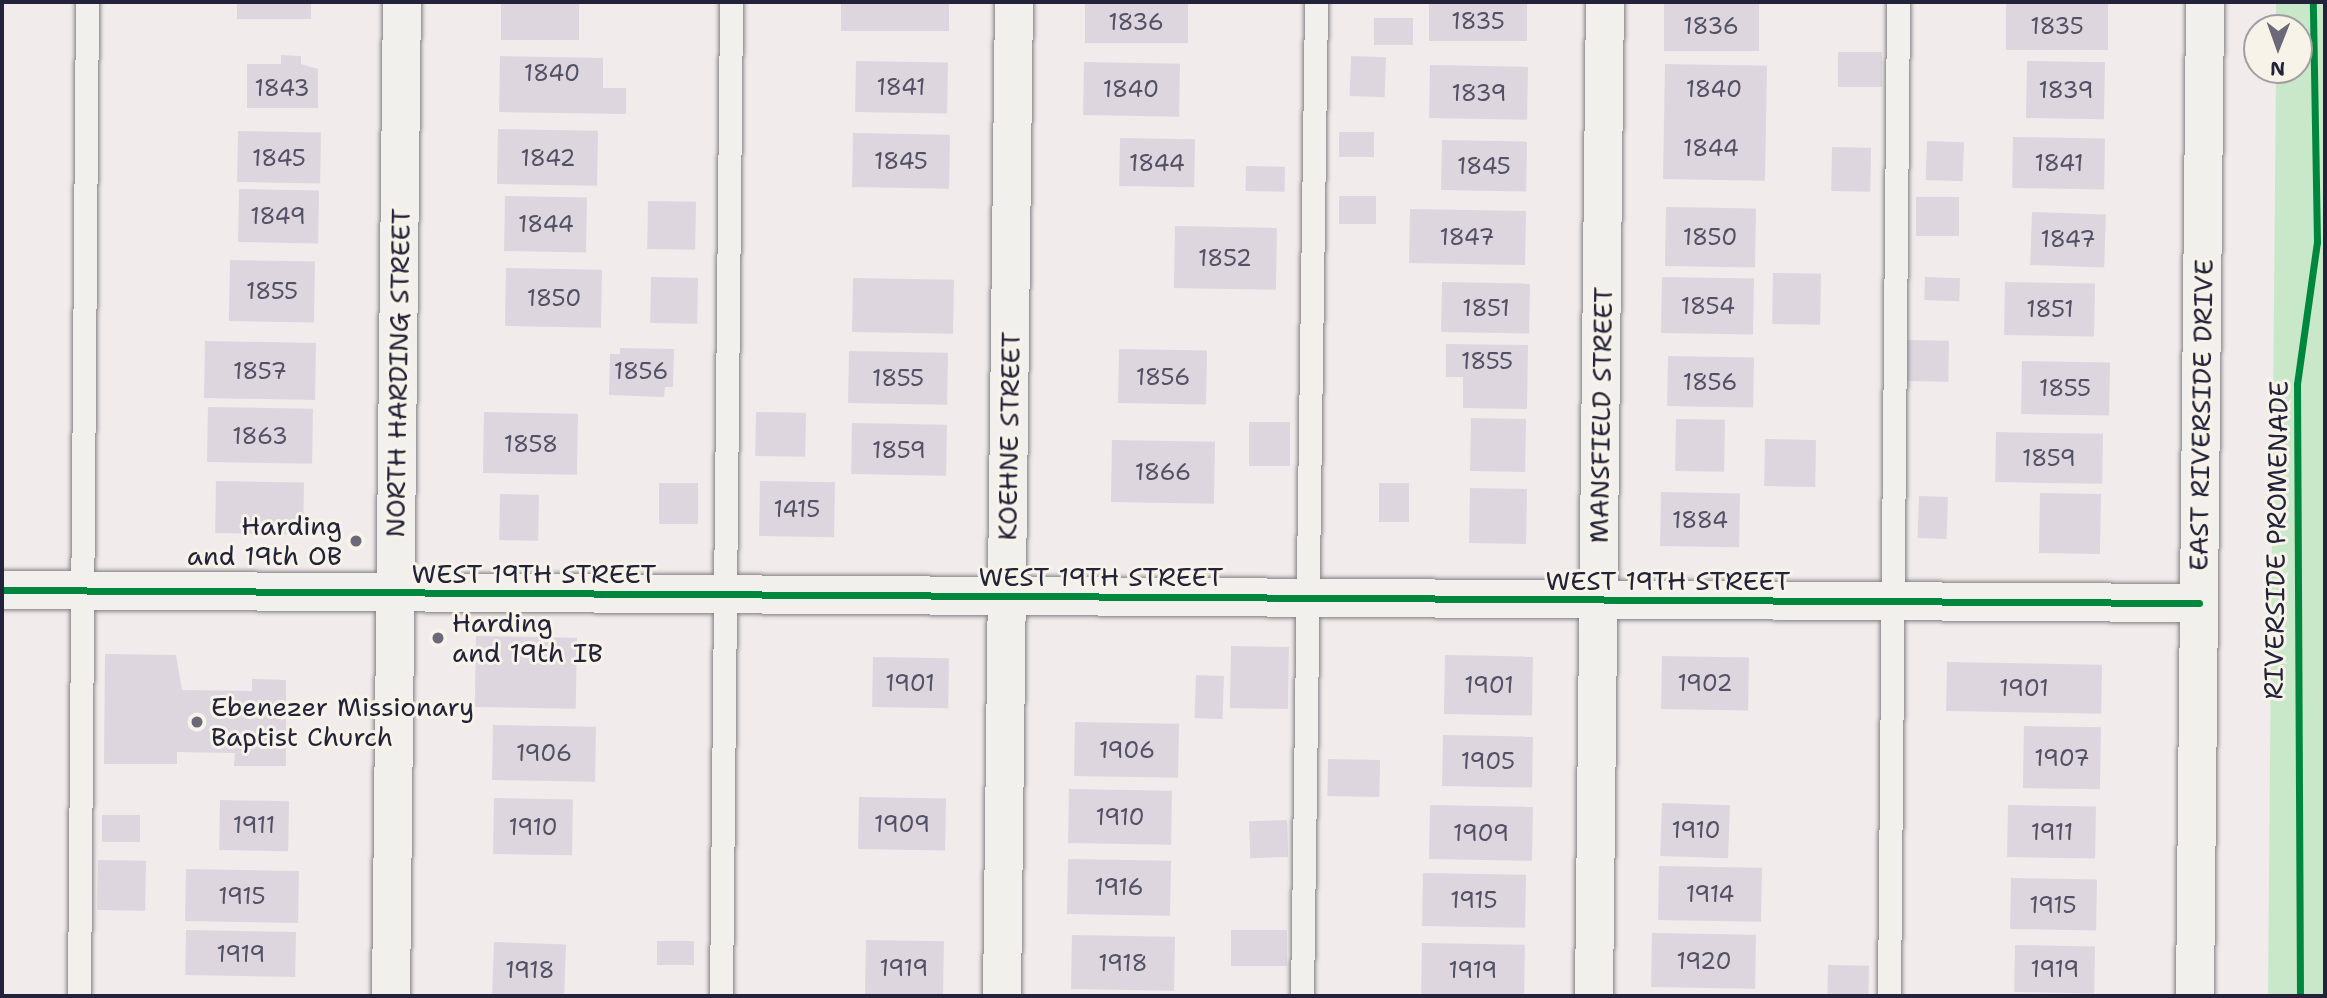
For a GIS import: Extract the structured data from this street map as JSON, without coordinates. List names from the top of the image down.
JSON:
{
  "streets": {
    "street": [
      "NORTH HARDING STREET",
      "MANSFIELD STREET",
      "EAST RIVERSIDE DRIVE",
      "KOEHNE STREET",
      "WEST 19TH STREET"
    ],
    "cycle path": ["RIVERSIDE PROMENADE"]
  },
  "crossings": [
    ["NORTH HARDING STREET", "WEST 19TH STREET"],
    ["MANSFIELD STREET", "WEST 19TH STREET"],
    ["EAST RIVERSIDE DRIVE", "WEST 19TH STREET"],
    ["KOEHNE STREET", "WEST 19TH STREET"]
  ],
  "places": ["Harding and 19th OB", "Harding and 19th IB", "Ebenezer Missionary Baptist Church"],
  "house_numbers": [
    "1835",
    "1836",
    "1836",
    "1835",
    "1840",
    "1841",
    "1843",
    "1840",
    "1840",
    "1839",
    "1839",
    "1844",
    "1845",
    "1842",
    "1845",
    "1844",
    "1841",
    "1845",
    "1849",
    "1844",
    "1847",
    "1850",
    "1847",
    "1852",
    "1855",
    "1850",
    "1854",
    "1851",
    "1851",
    "1855",
    "1857",
    "1856",
    "1856",
    "1855",
    "1856",
    "1855",
    "1863",
    "1858",
    "1859",
    "1859",
    "1866",
    "1415",
    "1884",
    "1901",
    "1902",
    "1901",
    "1901",
    "1906",
    "1906",
    "1907",
    "1905",
    "1910",
    "1909",
    "1911",
    "1910",
    "1910",
    "1911",
    "1909",
    "1916",
    "1914",
    "1915",
    "1915",
    "1915",
    "1919",
    "1920",
    "1918",
    "1919",
    "1919",
    "1918",
    "1919"
  ],
  "north": "bottom"
}
